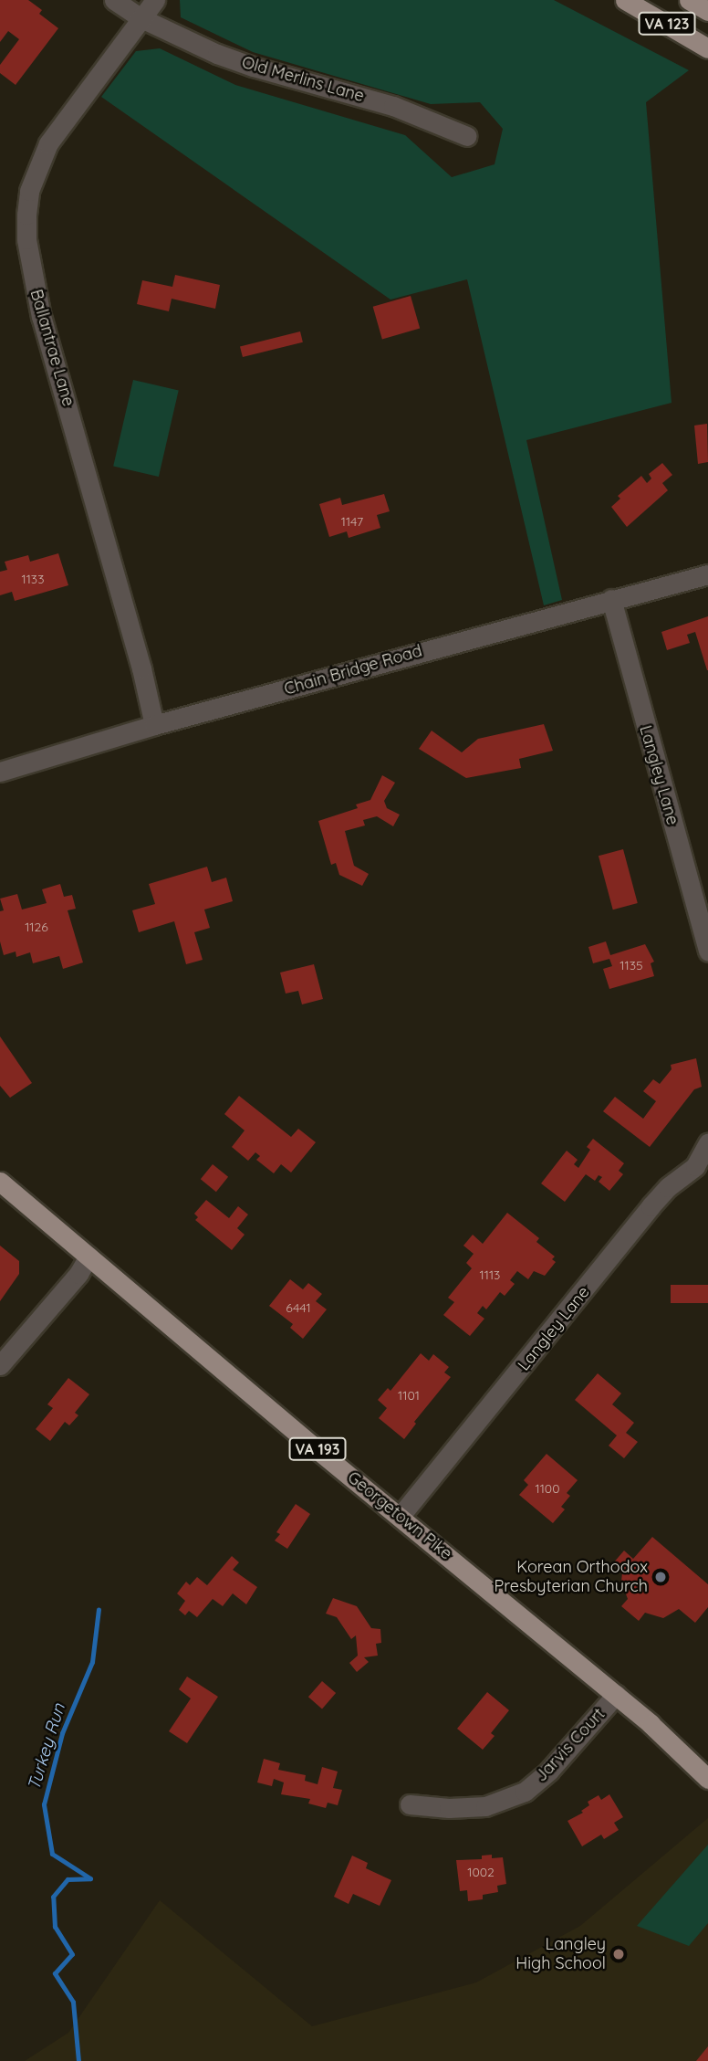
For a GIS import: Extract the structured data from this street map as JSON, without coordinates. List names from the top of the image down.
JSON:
{
  "streets": {
    "main road": ["VA 123", "VA 193", "Georgetown Pike"],
    "street": [
      "Old Merlins Lane",
      "Ballantrae Lane",
      "Chain Bridge Road",
      "Langley Lane",
      "Jarvis Court"
    ]
  },
  "crossings": [
    ["Old Merlins Lane", "Ballantrae Lane"],
    ["Ballantrae Lane", "Chain Bridge Road"],
    ["Chain Bridge Road", "Langley Lane"],
    ["Langley Lane", "Georgetown Pike"],
    ["Georgetown Pike", "Jarvis Court"]
  ],
  "water": ["Turkey Run"],
  "places": ["Korean Orthodox Presbyterian Church", "Langley High School"],
  "house_numbers": [
    "1147",
    "1133",
    "1126",
    "1135",
    "1113",
    "6441",
    "1101",
    "1100",
    "1002"
  ]
}
